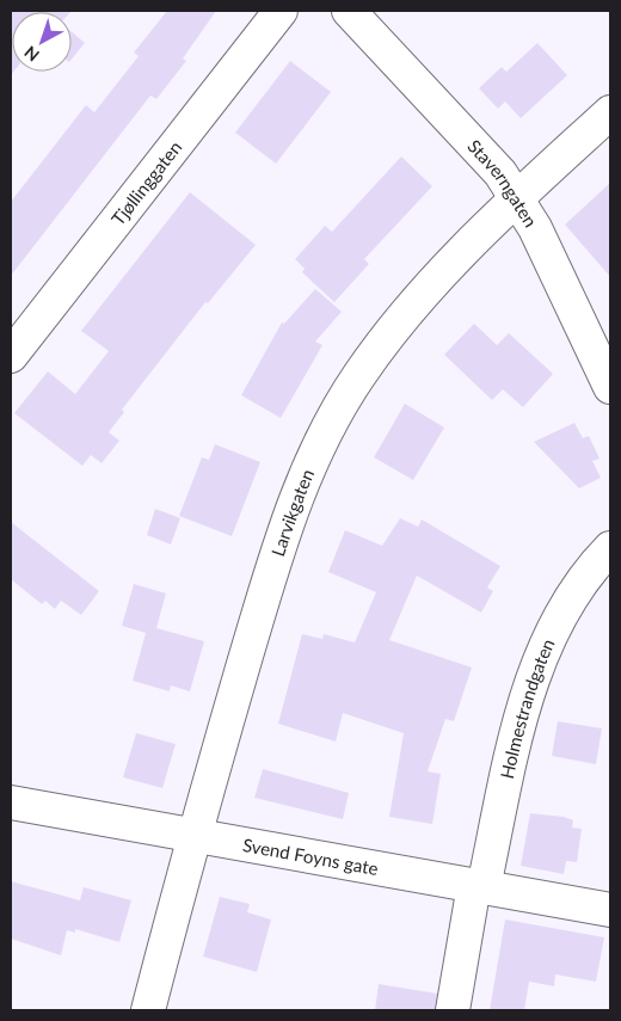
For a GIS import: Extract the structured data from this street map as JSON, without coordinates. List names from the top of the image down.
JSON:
{
  "streets": {
    "street": [
      "Tjøllinggaten",
      "Staverngaten",
      "Larvikgaten",
      "Holmestrandgaten",
      "Svend Foyns gate"
    ]
  },
  "crossings": [
    ["Staverngaten", "Larvikgaten"],
    ["Larvikgaten", "Svend Foyns gate"],
    ["Holmestrandgaten", "Svend Foyns gate"]
  ],
  "north": "bottom left"
}
